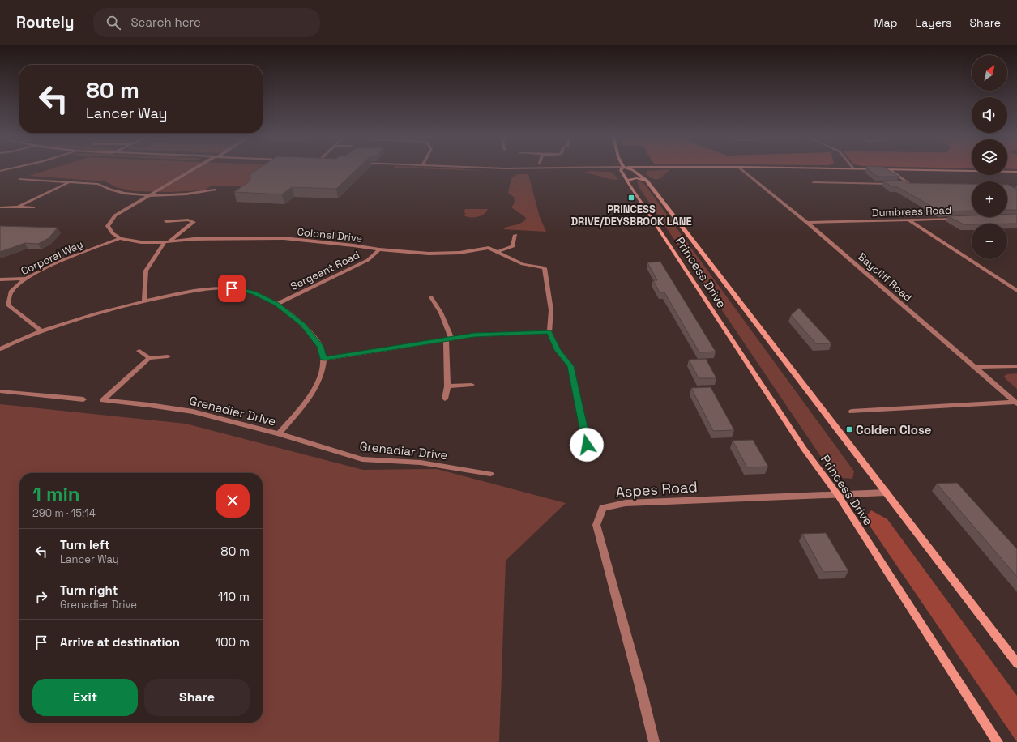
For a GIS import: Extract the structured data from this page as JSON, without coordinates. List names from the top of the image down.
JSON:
{
  "streets": {
    "street": [
      "Dumbrees Road",
      "Colonel Drive",
      "Corporal Way",
      "Sergeant Road",
      "Princess Drive",
      "Baycliff Road",
      "Grenadier Drive",
      "Grenadiar Drive",
      "Aspes Road"
    ]
  },
  "crossings": [
    ["Dumbrees Road", "Baycliff Road"],
    ["Colonel Drive", "Corporal Way"],
    ["Colonel Drive", "Sergeant Road"],
    ["Princess Drive", "Aspes Road"],
    ["Grenadier Drive", "Grenadiar Drive"]
  ],
  "places": {
    "transit": ["PRINCESS DRIVE/DEYSBROOK LANE", "Colden Close"]
  },
  "north": "top right",
  "page": {
    "header": "Routely",
    "search": "Search here",
    "nav": ["Map", "Layers", "Share"],
    "map_buttons": ["+", "−"],
    "turn": ["80 m", "Lancer Way"],
    "heading": ["1 min", "290 m · 15:14"],
    "list": [
      {
        "name": "Turn left",
        "note": "Lancer Way",
        "value": "80 m"
      },
      {
        "name": "Turn right",
        "note": "Grenadier Drive",
        "value": "110 m"
      },
      {
        "name": "Arrive at destination",
        "value": "100 m"
      }
    ],
    "buttons": ["Exit", "Share"]
  }
}
